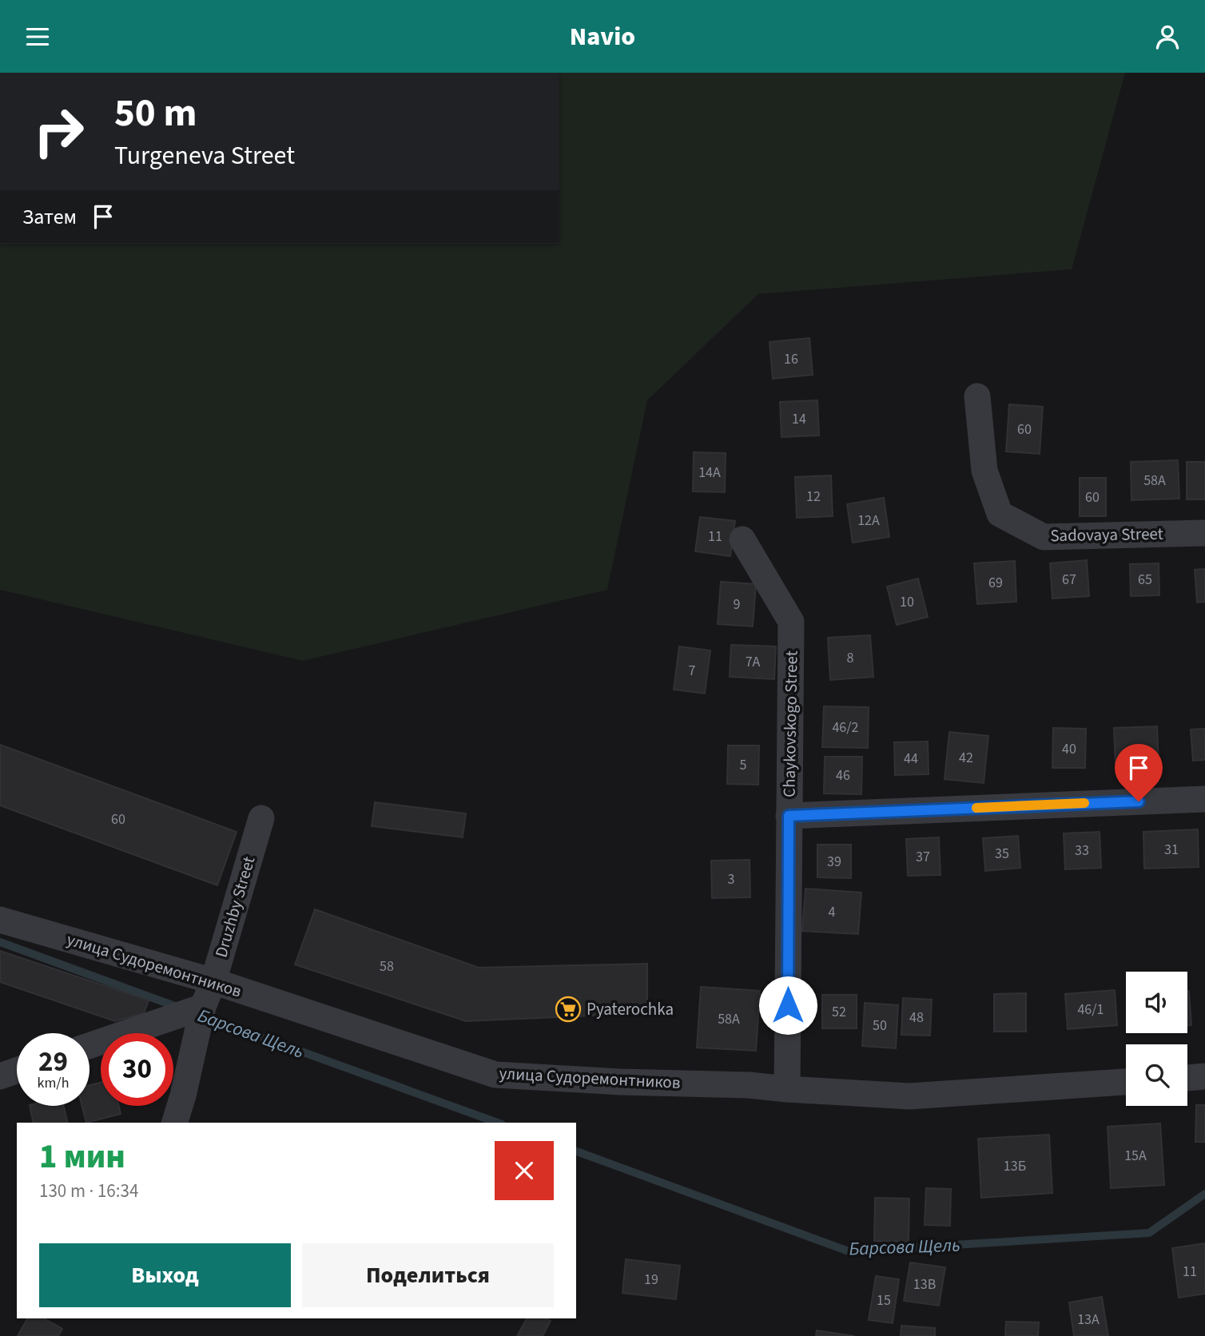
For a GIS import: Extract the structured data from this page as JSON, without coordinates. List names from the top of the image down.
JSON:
{
  "streets": {
    "street": [
      "Sadovaya Street",
      "Chaykovskogo Street",
      "Druzhby Street",
      "улица Судоремонтников"
    ]
  },
  "crossings": [
    ["Chaykovskogo Street", "улица Судоремонтников"],
    ["Druzhby Street", "улица Судоремонтников"]
  ],
  "water": ["Барсова Щель"],
  "places": {
    "supermarket": ["Pyaterochka"]
  },
  "house_numbers": [
    "16",
    "14",
    "60",
    "14А",
    "58А",
    "12",
    "60",
    "12А",
    "11",
    "67",
    "65",
    "69",
    "10",
    "9",
    "8",
    "7А",
    "7",
    "46/2",
    "40",
    "42",
    "44",
    "5",
    "46",
    "60",
    "31",
    "33",
    "35",
    "37",
    "39",
    "3",
    "4",
    "58",
    "46/1",
    "52",
    "48",
    "58А",
    "50",
    "15А",
    "13Б",
    "11",
    "19",
    "13В",
    "15",
    "13А"
  ],
  "page": {
    "header": "Navio",
    "turn": ["50 m", "Turgeneva Street"],
    "then": "Затем",
    "speed": "29 km/h",
    "limit": "30",
    "heading": ["1 мин", "130 m · 16:34"],
    "buttons": ["Выход", "Поделиться"]
  }
}
